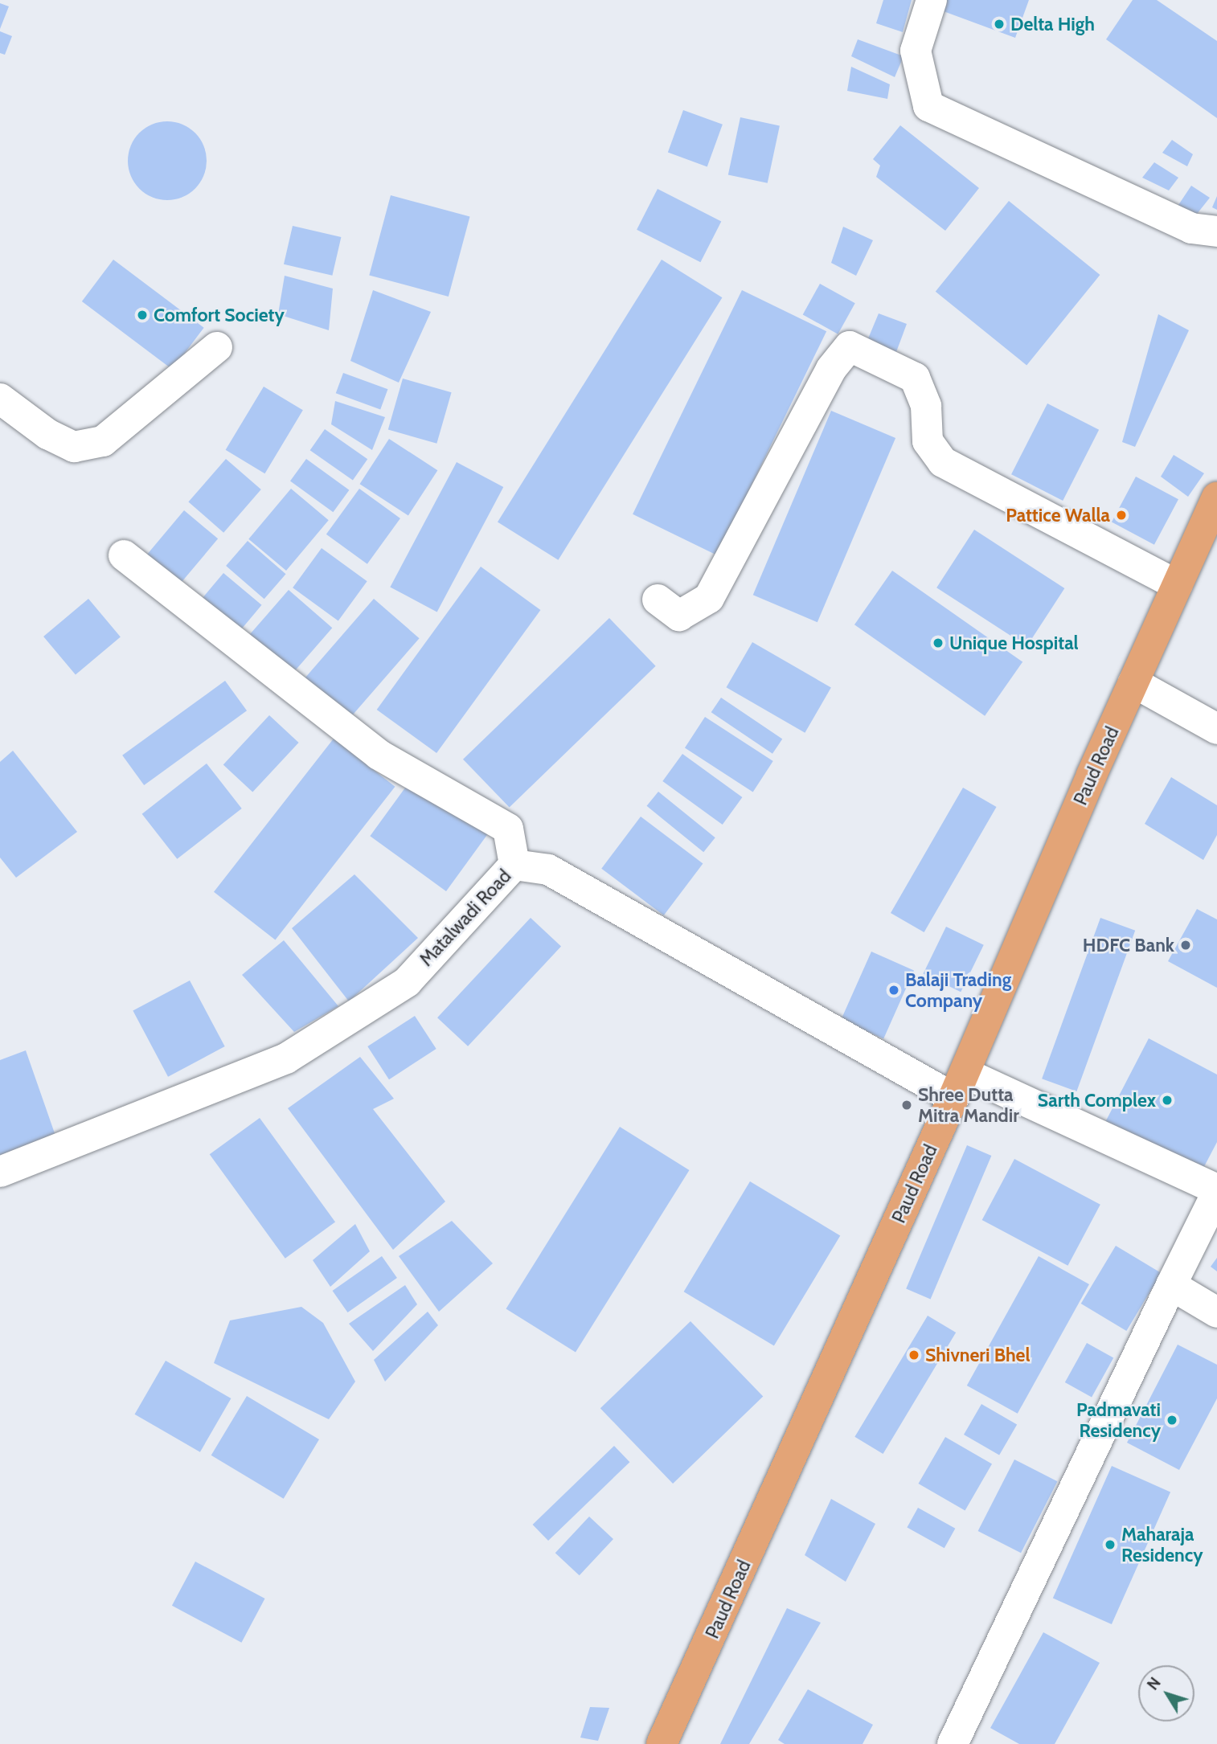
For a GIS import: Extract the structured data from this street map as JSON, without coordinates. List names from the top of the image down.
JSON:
{
  "streets": {
    "main road": ["Paud Road"],
    "street": ["Matalwadi Road"]
  },
  "crossings": [
    ["Paud Road", "Matalwadi Road"]
  ],
  "places": [
    "Delta High",
    "Comfort Society",
    "Pattice Walla",
    "Unique Hospital",
    "HDFC Bank",
    "Balaji Trading Company",
    "Sarth Complex",
    "Shree Dutta Mitra Mandir",
    "Shivneri Bhel",
    "Padmavati Residency",
    "Maharaja Residency"
  ],
  "north": "top left"
}
